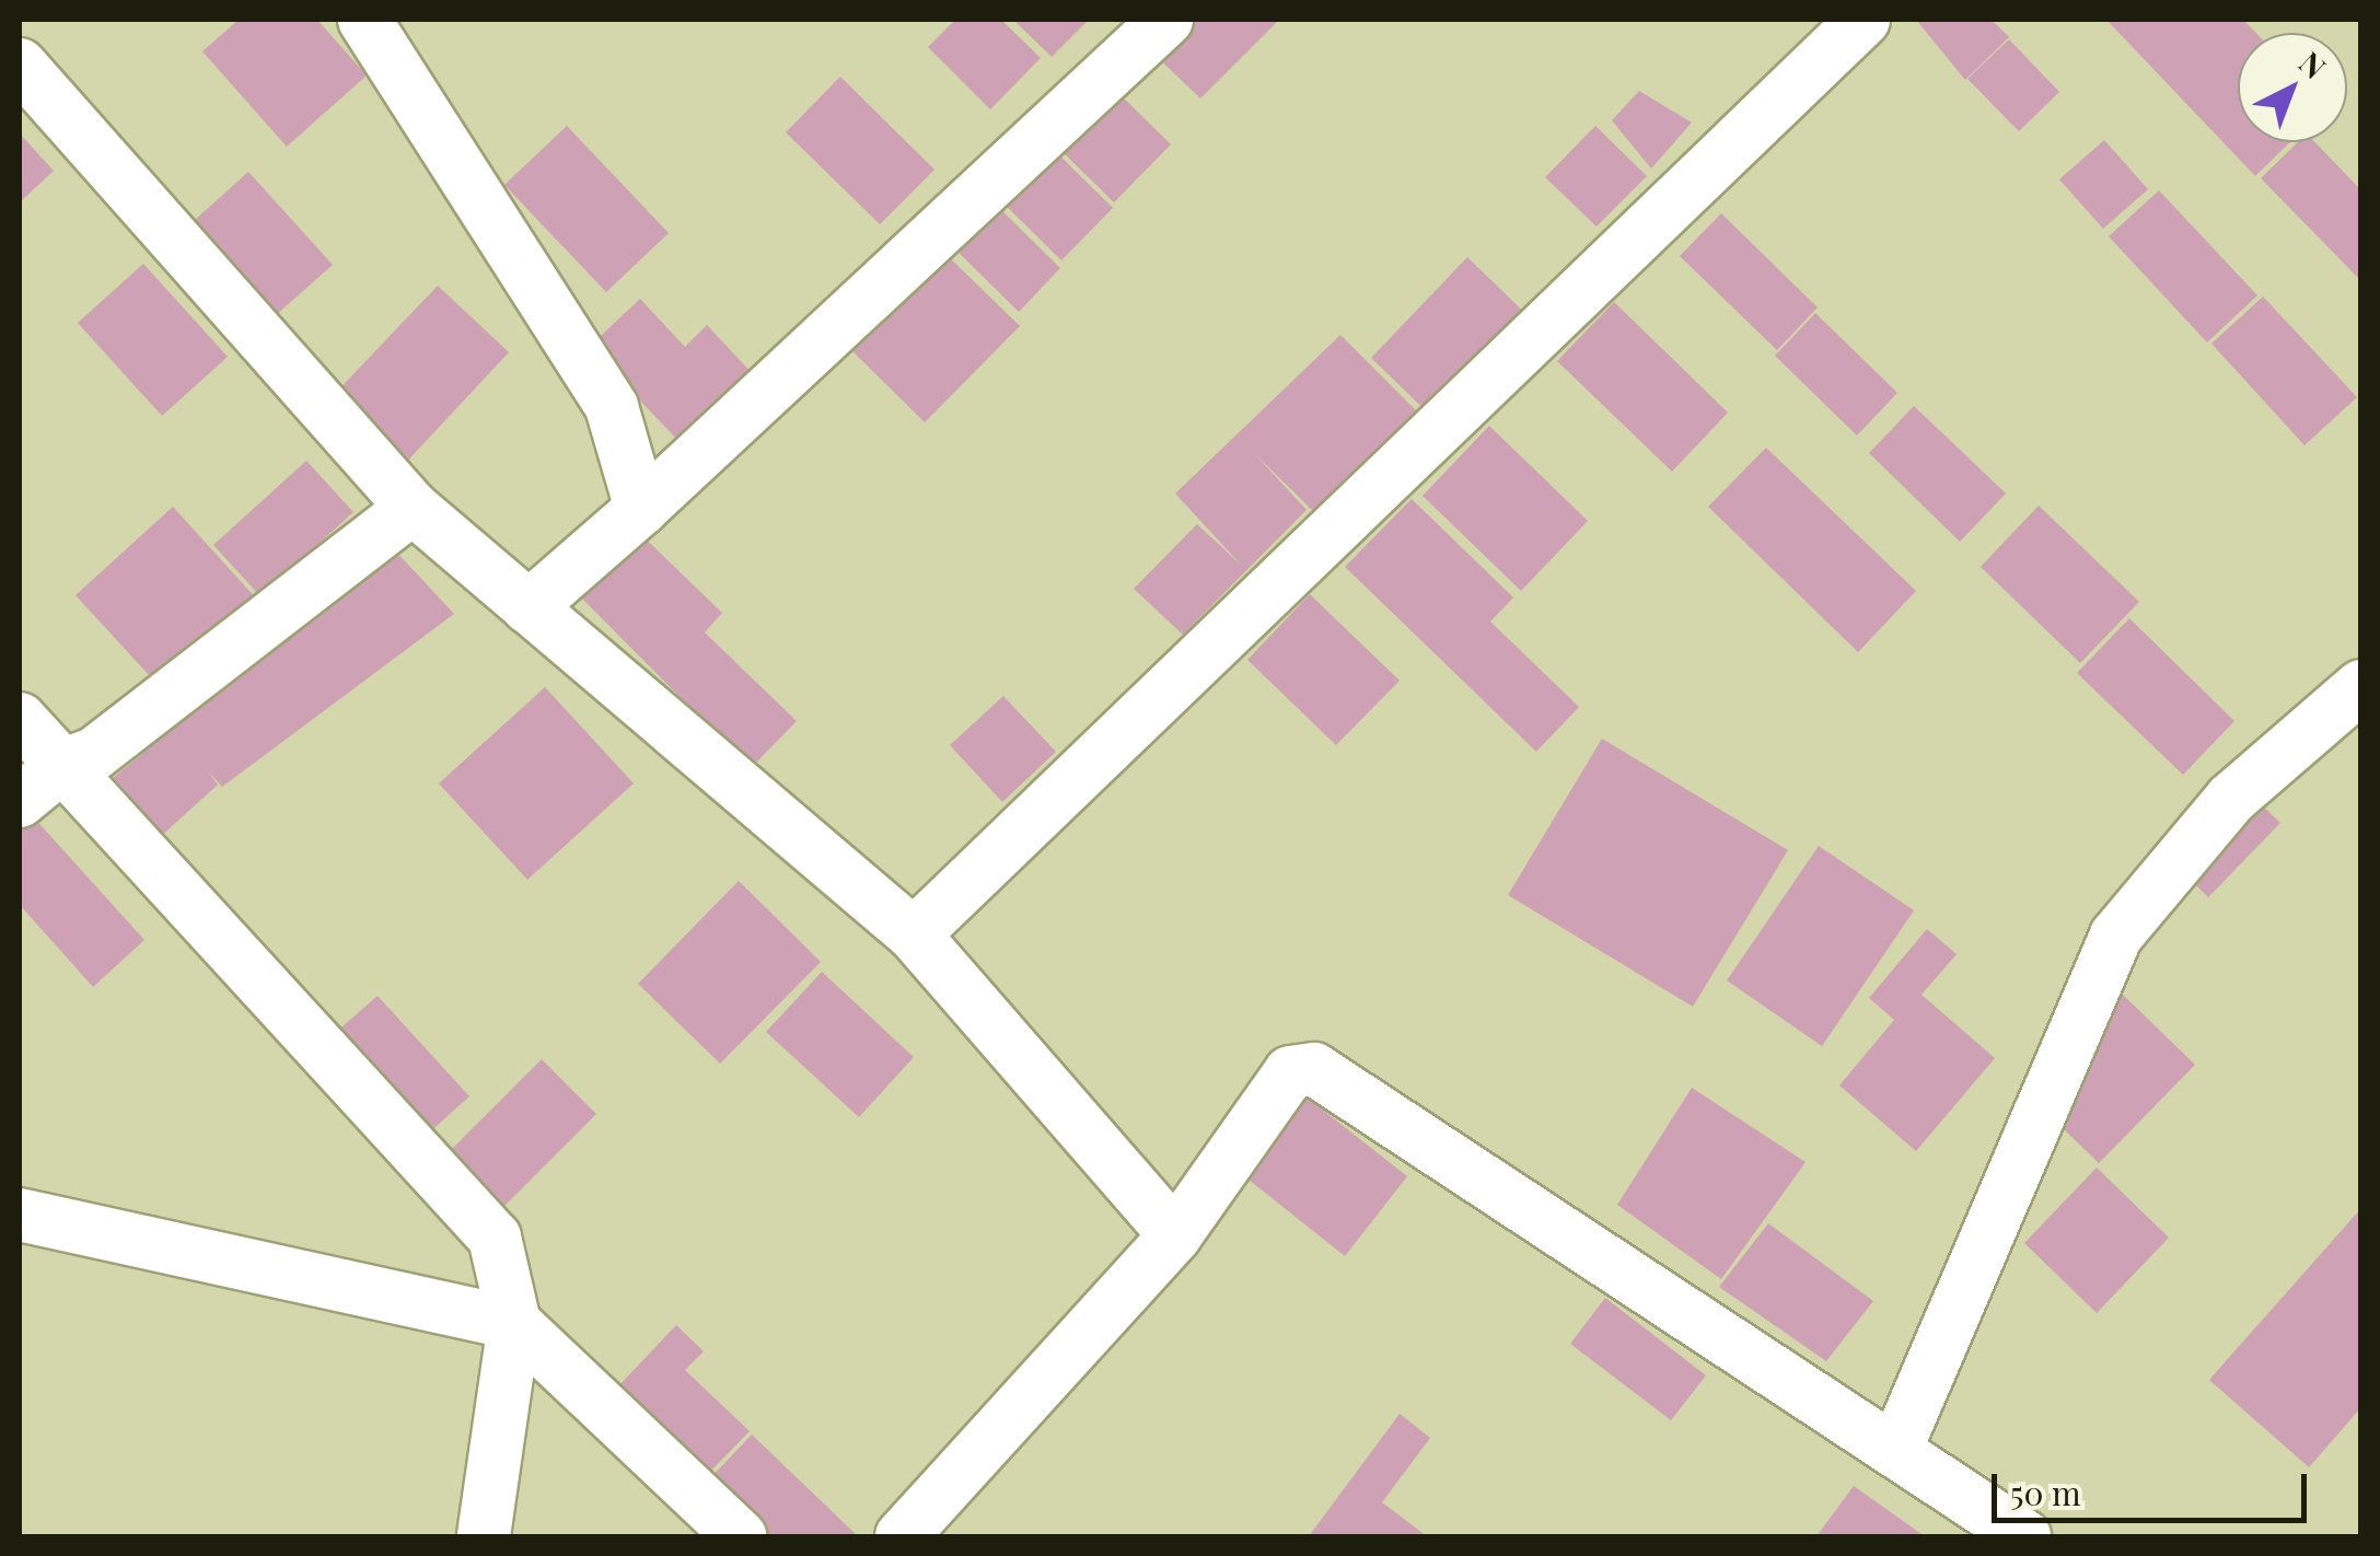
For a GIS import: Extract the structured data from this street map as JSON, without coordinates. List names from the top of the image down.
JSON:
{
  "scale_bar": "50 m",
  "north": "top right"
}
